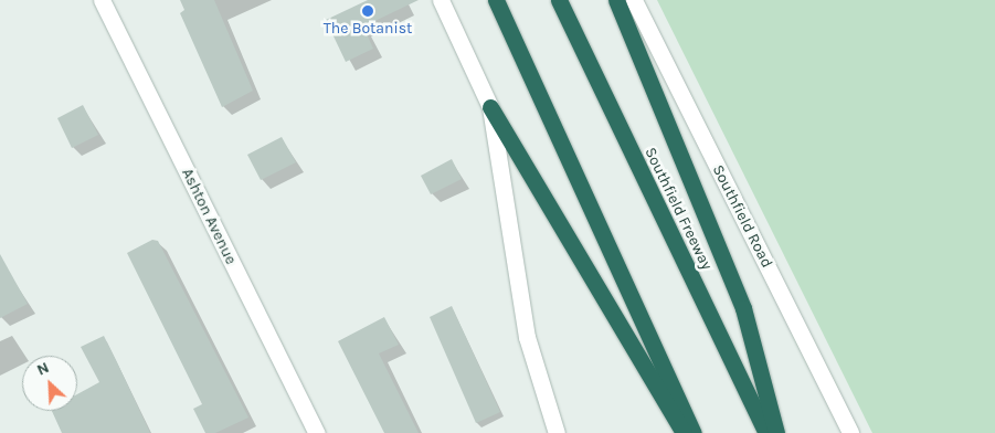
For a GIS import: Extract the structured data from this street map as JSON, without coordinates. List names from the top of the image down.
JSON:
{
  "streets": {
    "highway": ["Southfield Freeway"],
    "main road": ["Ashton Avenue", "Southfield Road"]
  },
  "places": ["The Botanist"],
  "north": "top left"
}
